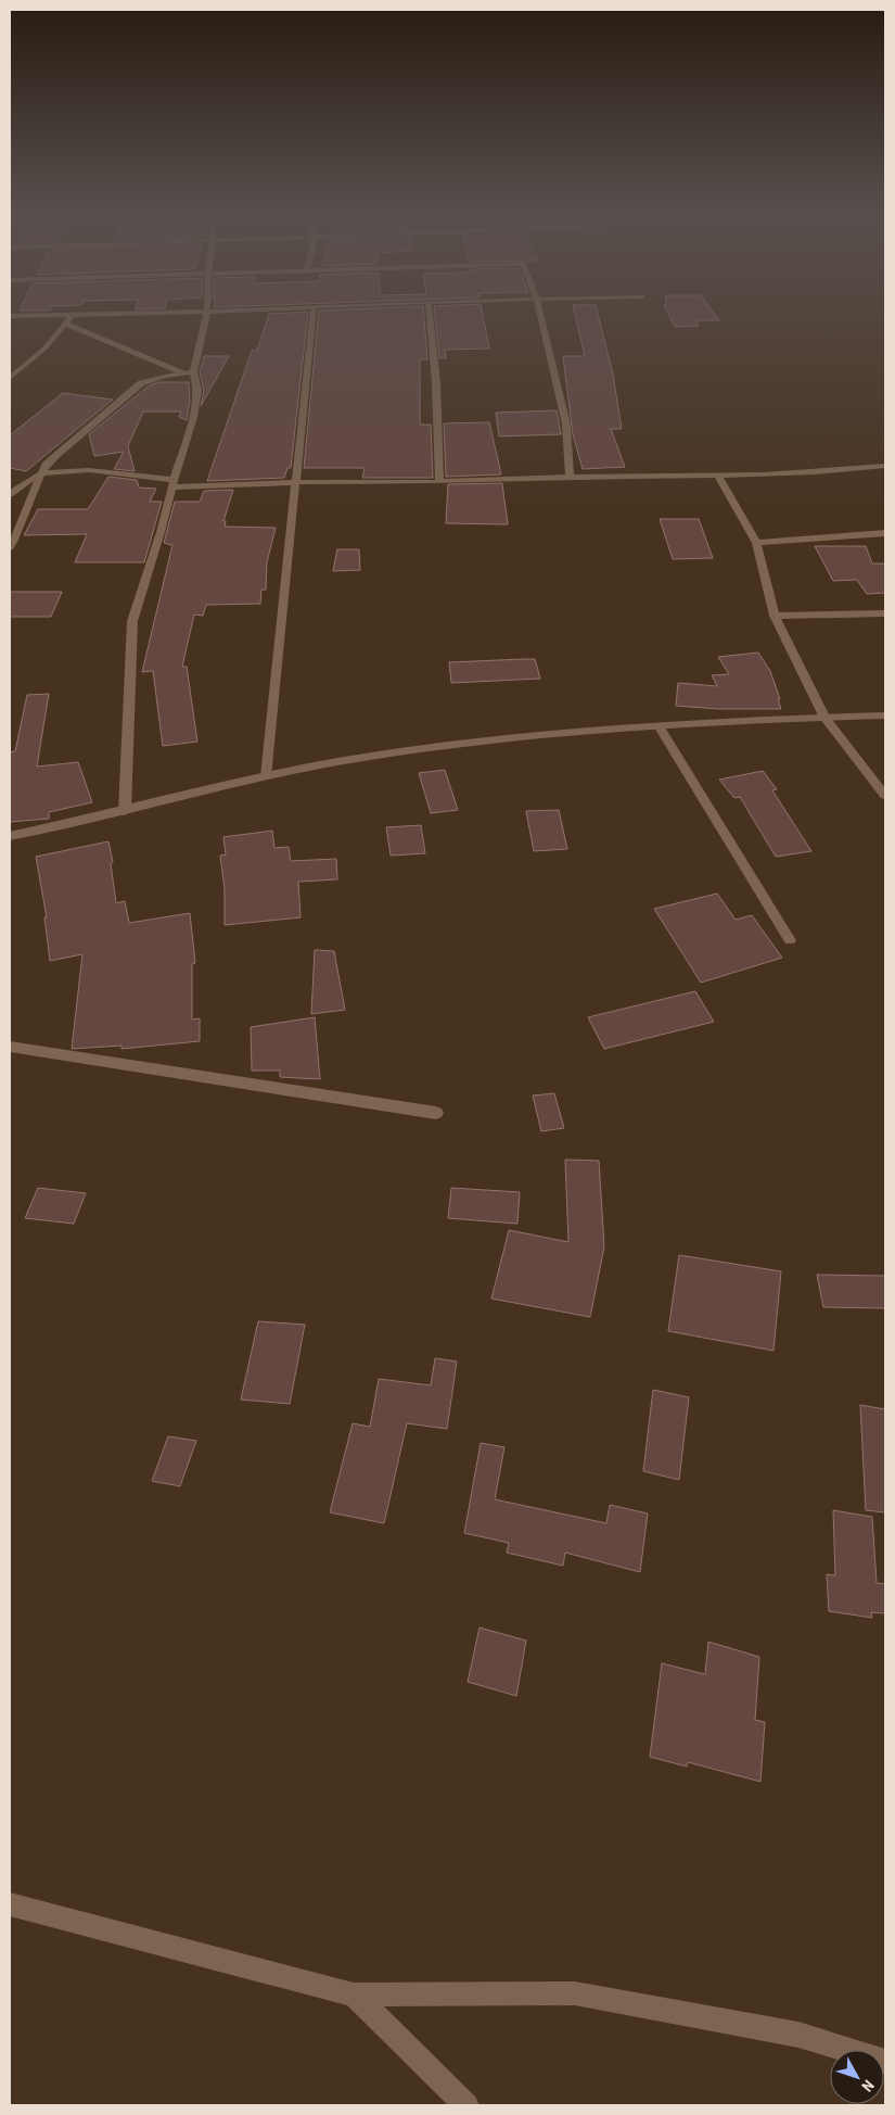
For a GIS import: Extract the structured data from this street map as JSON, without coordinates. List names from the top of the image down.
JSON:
{
  "north": "bottom right"
}
